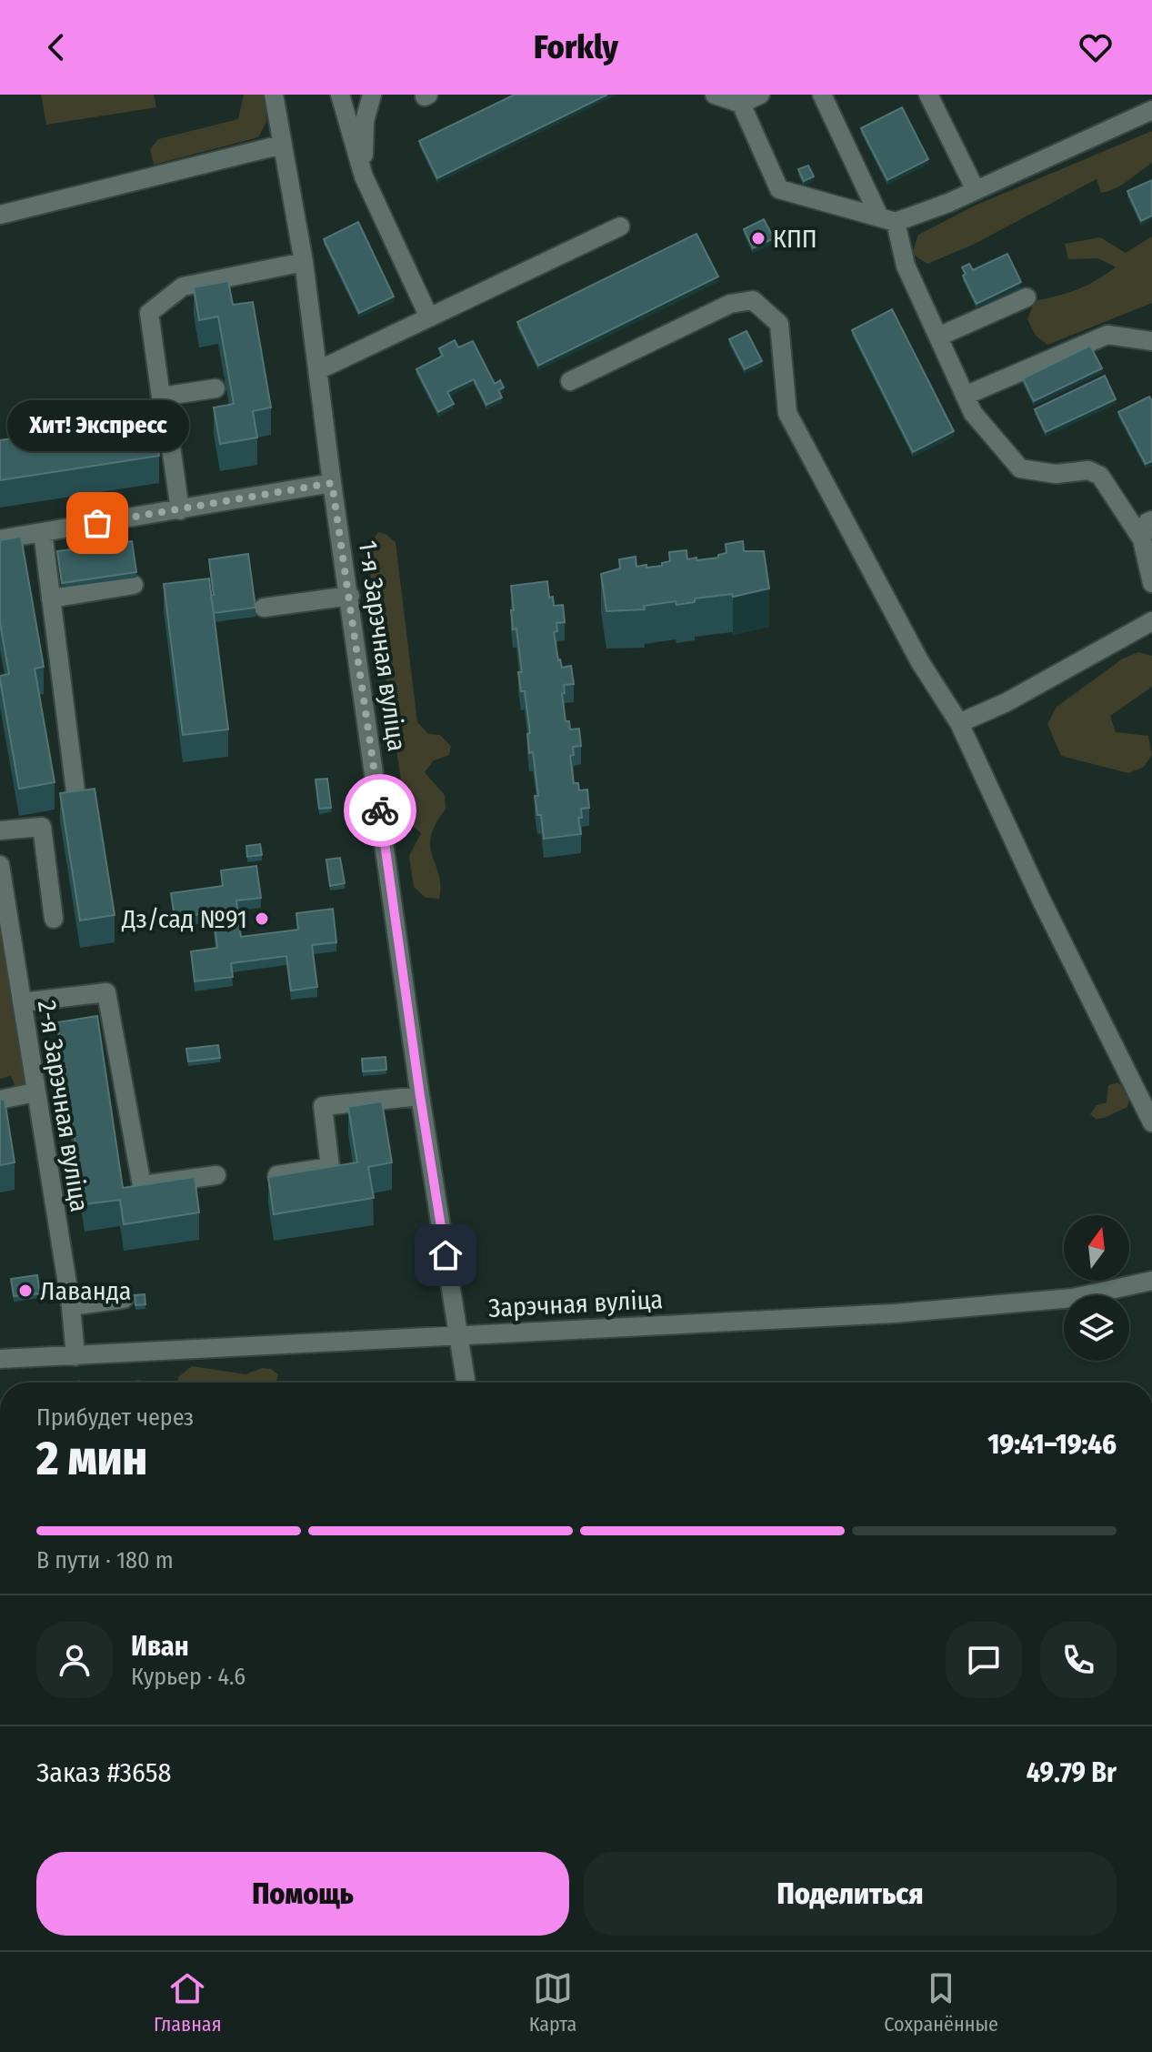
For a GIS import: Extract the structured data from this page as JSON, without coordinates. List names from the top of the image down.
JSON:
{
  "streets": {
    "street": ["1-я Зарэчная вуліца", "2-я Зарэчная вуліца", "Зарэчная вуліца"]
  },
  "crossings": [
    ["1-я Зарэчная вуліца", "Зарэчная вуліца"],
    ["2-я Зарэчная вуліца", "Зарэчная вуліца"]
  ],
  "places": [
    "КПП",
    "Хит! Экспресс",
    "Дз/сад №91",
    "Лаванда"
  ],
  "north": "top",
  "page": {
    "header": "Forkly",
    "bubble": "Хит! Экспресс",
    "heading": ["2 мин", "Прибудет через", "19:41–19:46"],
    "panel": [
      "Иван",
      "Курьер · 4.6",
      "Заказ #3658",
      "49.79 Br"
    ],
    "bar": "В пути · 180 m",
    "buttons": ["Помощь", "Поделиться"],
    "tabs": ["Главная", "Карта", "Сохранённые"]
  }
}
